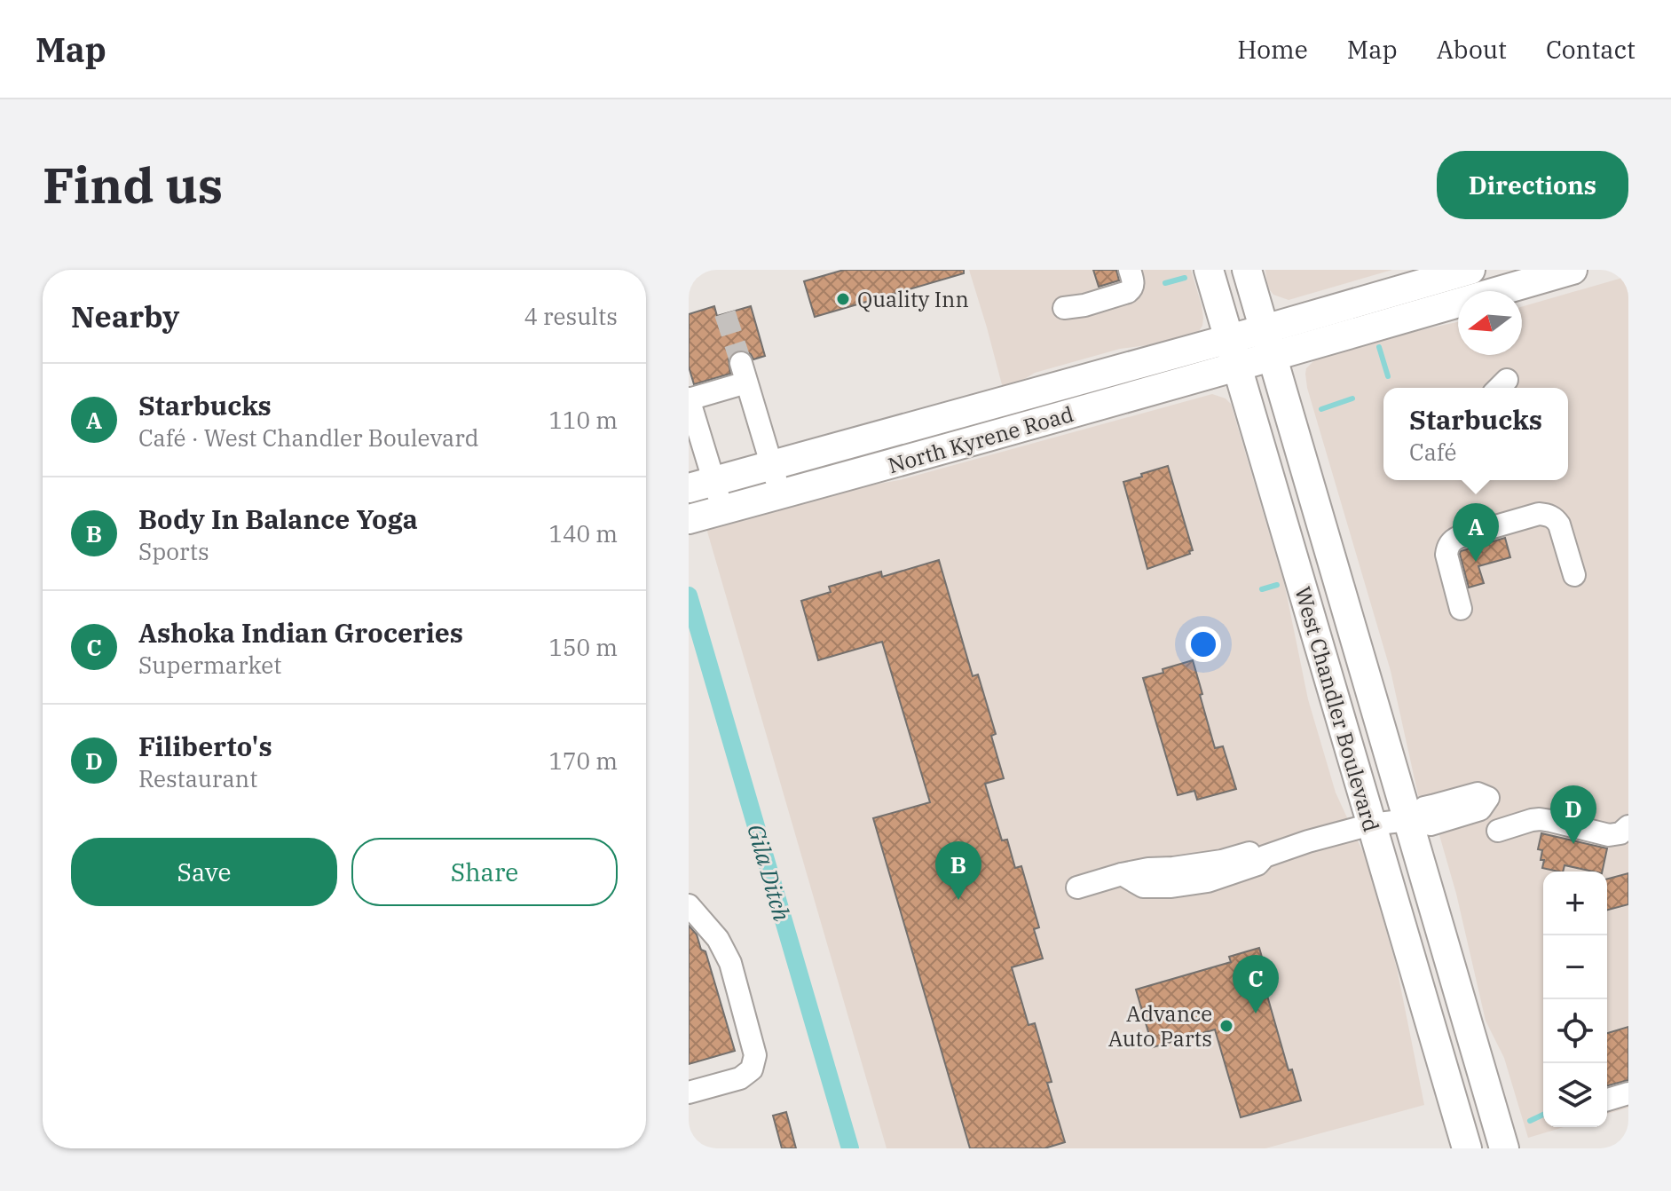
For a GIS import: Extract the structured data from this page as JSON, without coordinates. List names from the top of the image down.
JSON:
{
  "streets": {
    "main road": ["North Kyrene Road", "West Chandler Boulevard"]
  },
  "crossings": [
    ["North Kyrene Road", "West Chandler Boulevard"]
  ],
  "water": ["Gila Ditch"],
  "places": ["Quality Inn", "Advance Auto Parts"],
  "north": "left",
  "page": {
    "header": "Map",
    "nav": [
      "Home",
      "Map",
      "About",
      "Contact"
    ],
    "buttons": [
      "Directions",
      ["Save", "Share"]
    ],
    "title": "Find us",
    "heading": ["Nearby", "4 results"],
    "list": [
      {
        "mark": "A",
        "name": "Starbucks",
        "note": "Café · West Chandler Boulevard",
        "value": "110 m"
      },
      {
        "mark": "B",
        "name": "Body In Balance Yoga",
        "note": "Sports",
        "value": "140 m"
      },
      {
        "mark": "C",
        "name": "Ashoka Indian Groceries",
        "note": "Supermarket",
        "value": "150 m"
      },
      {
        "mark": "D",
        "name": "Filiberto's",
        "note": "Restaurant",
        "value": "170 m"
      }
    ],
    "popup": ["Starbucks", "Café"],
    "pins": [
      "A",
      "D",
      "B",
      "C"
    ],
    "map_buttons": ["+", "−"]
  }
}
